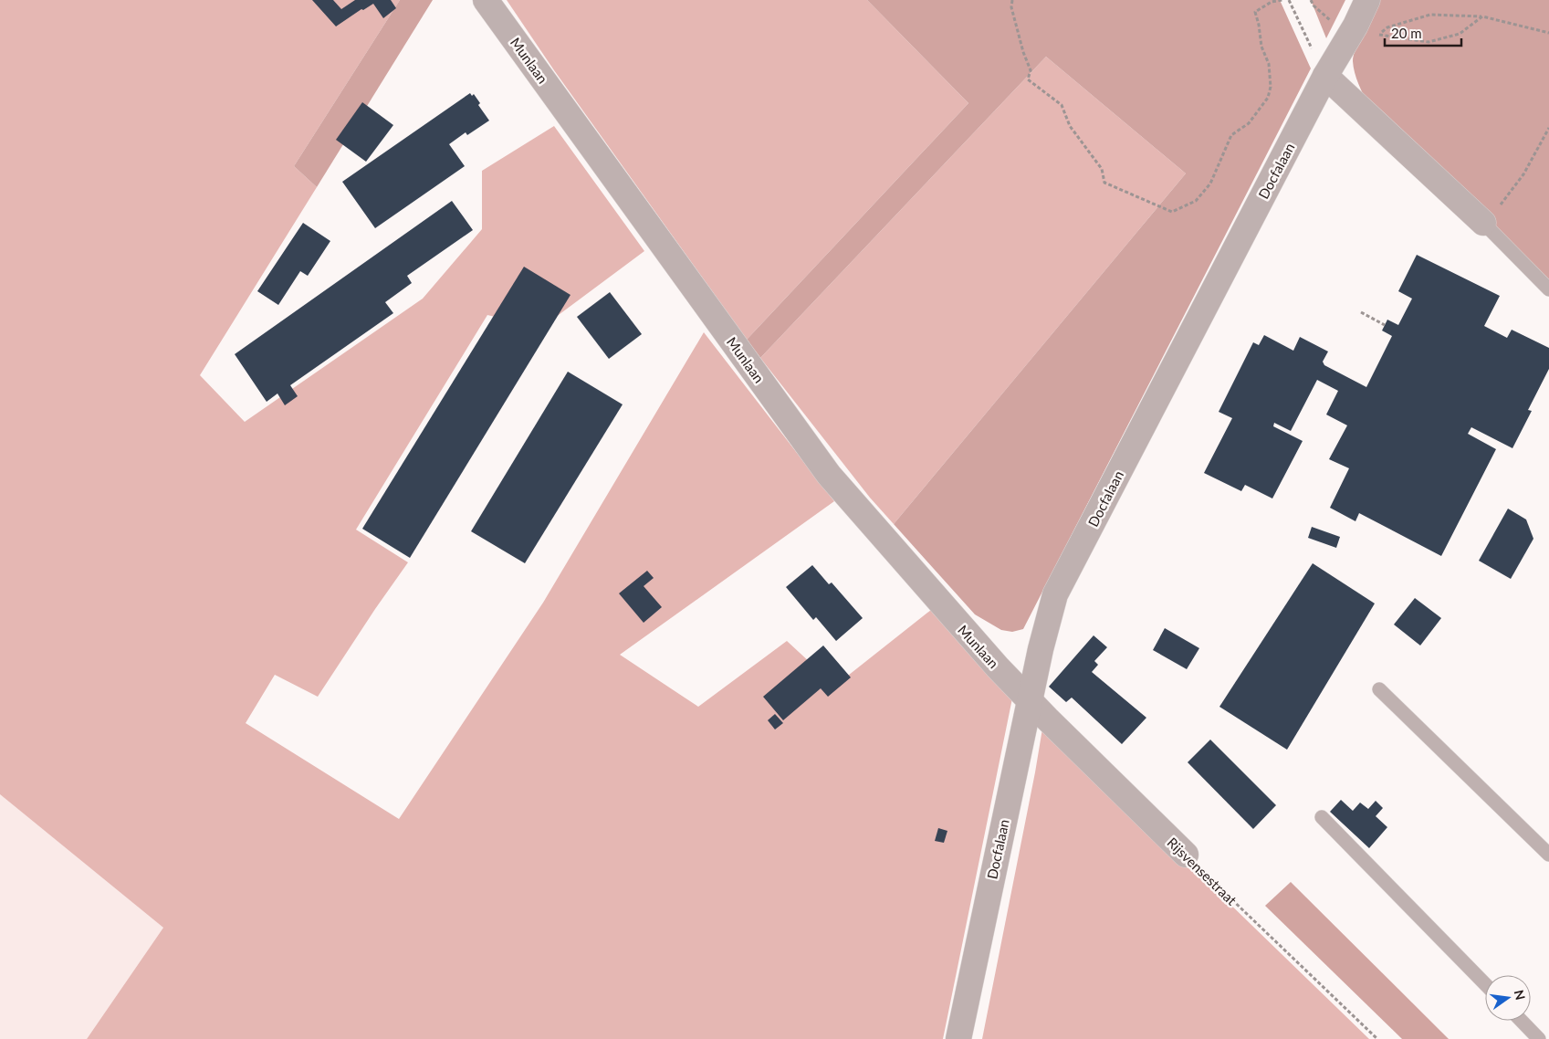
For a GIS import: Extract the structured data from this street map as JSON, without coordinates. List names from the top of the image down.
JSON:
{
  "streets": {
    "street": ["Munlaan", "Docfalaan", "Rijsvensestraat"]
  },
  "crossings": [
    ["Munlaan", "Docfalaan"],
    ["Munlaan", "Rijsvensestraat"],
    ["Docfalaan", "Rijsvensestraat"]
  ],
  "scale_bar": "20 m",
  "north": "right"
}
